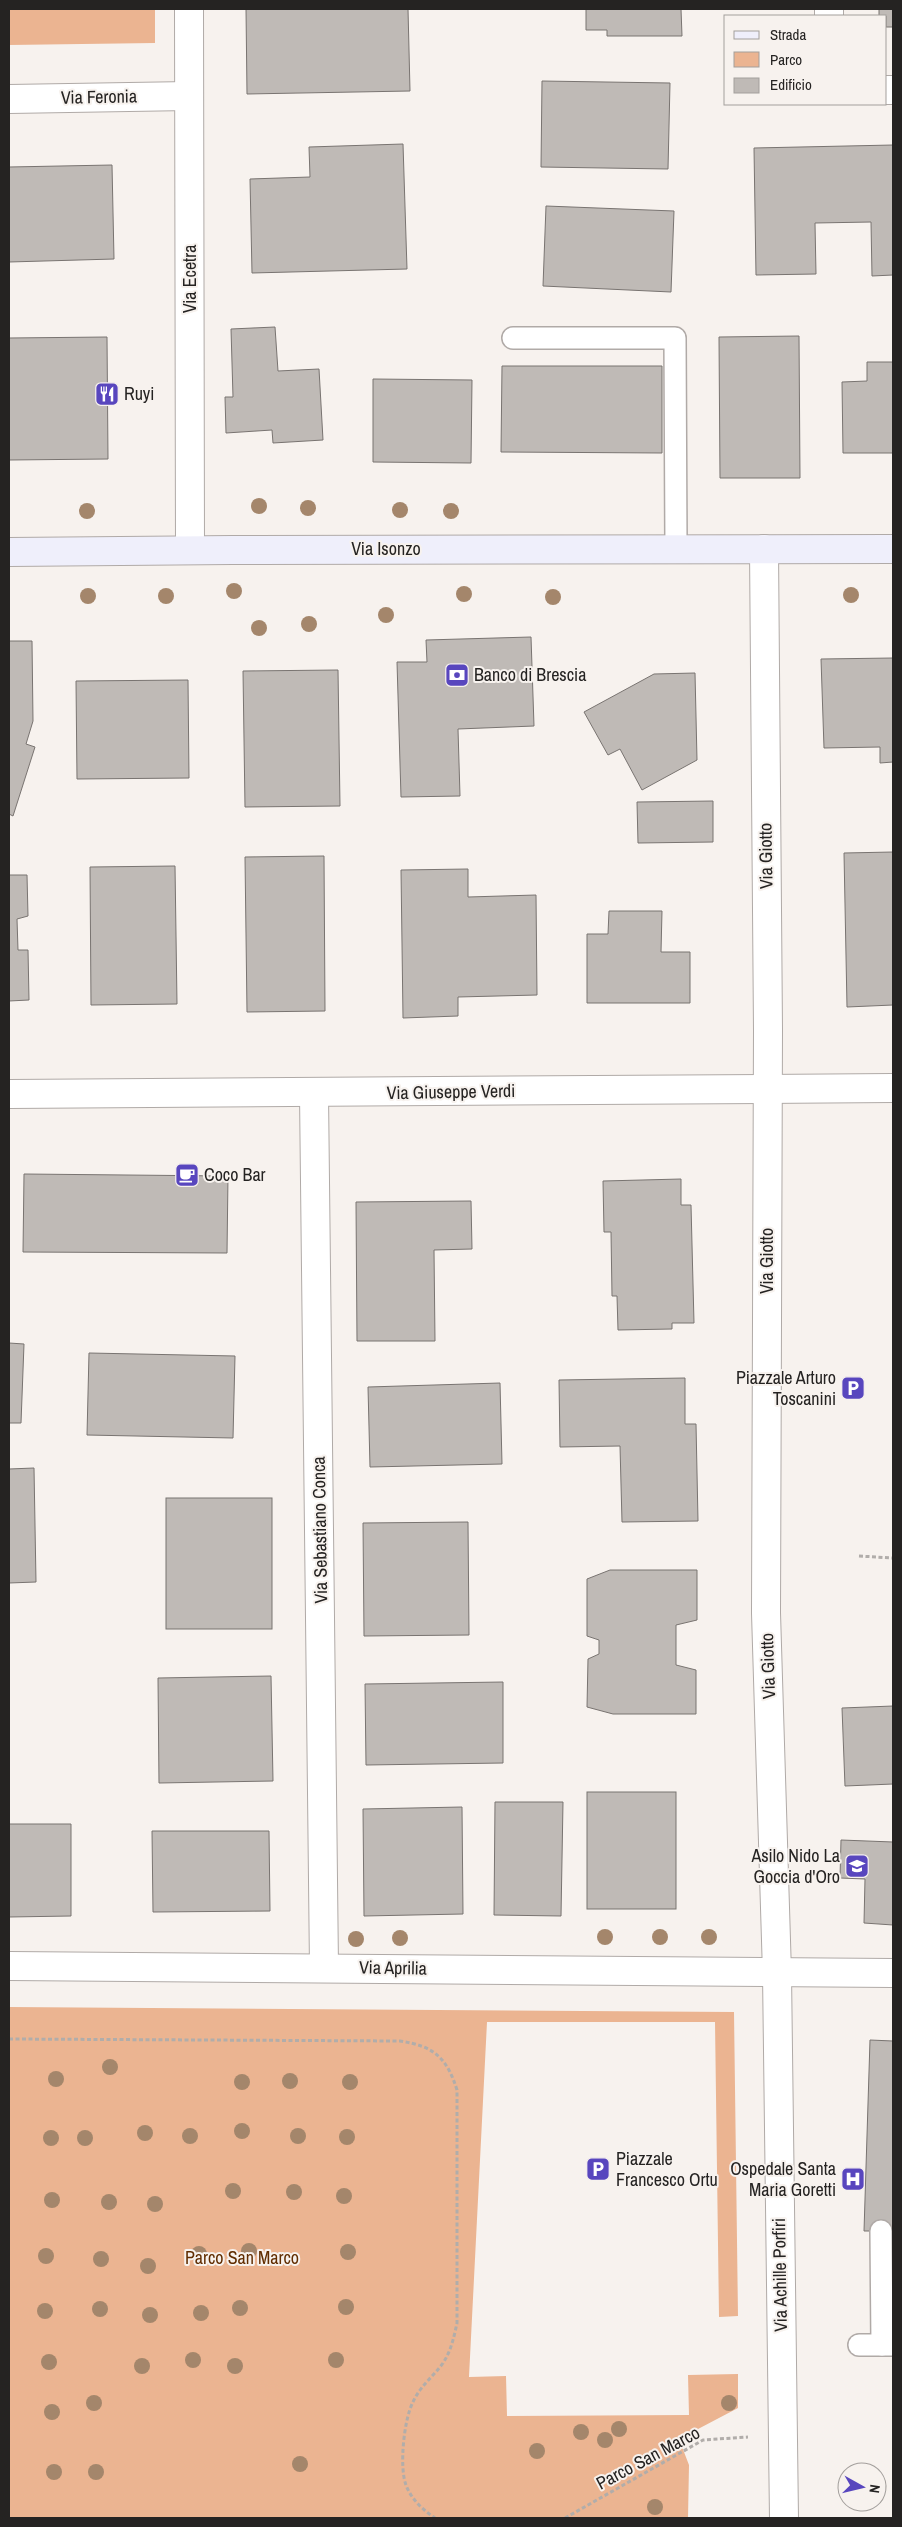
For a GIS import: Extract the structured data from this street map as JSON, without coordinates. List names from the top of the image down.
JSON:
{
  "streets": {
    "main road": ["Via Isonzo"],
    "street": [
      "Via Feronia",
      "Via Ecetra",
      "Via Giotto",
      "Via Giuseppe Verdi",
      "Via Sebastiano Conca",
      "Via Aprilia",
      "Via Achille Porfiri"
    ],
    "path": ["Parco San Marco"]
  },
  "crossings": [
    ["Via Feronia", "Via Ecetra"],
    ["Via Ecetra", "Via Isonzo"],
    ["Via Isonzo", "Via Giotto"],
    ["Via Giotto", "Via Giuseppe Verdi"],
    ["Via Giotto", "Via Aprilia"],
    ["Via Giotto", "Via Achille Porfiri"],
    ["Via Giuseppe Verdi", "Via Sebastiano Conca"],
    ["Via Sebastiano Conca", "Via Aprilia"],
    ["Via Aprilia", "Via Achille Porfiri"]
  ],
  "parks": ["Parco San Marco"],
  "places": {
    "restaurant": ["Ruyi"],
    "bank": ["Banco di Brescia"],
    "cafe": ["Coco Bar"],
    "parking": ["Piazzale Arturo Toscanini", "Piazzale Francesco Ortu"],
    "school or university": ["Asilo Nido La Goccia d'Oro"],
    "hospital": ["Ospedale Santa Maria Goretti"]
  },
  "legend": ["Strada", "Parco", "Edificio"],
  "north": "right"
}
